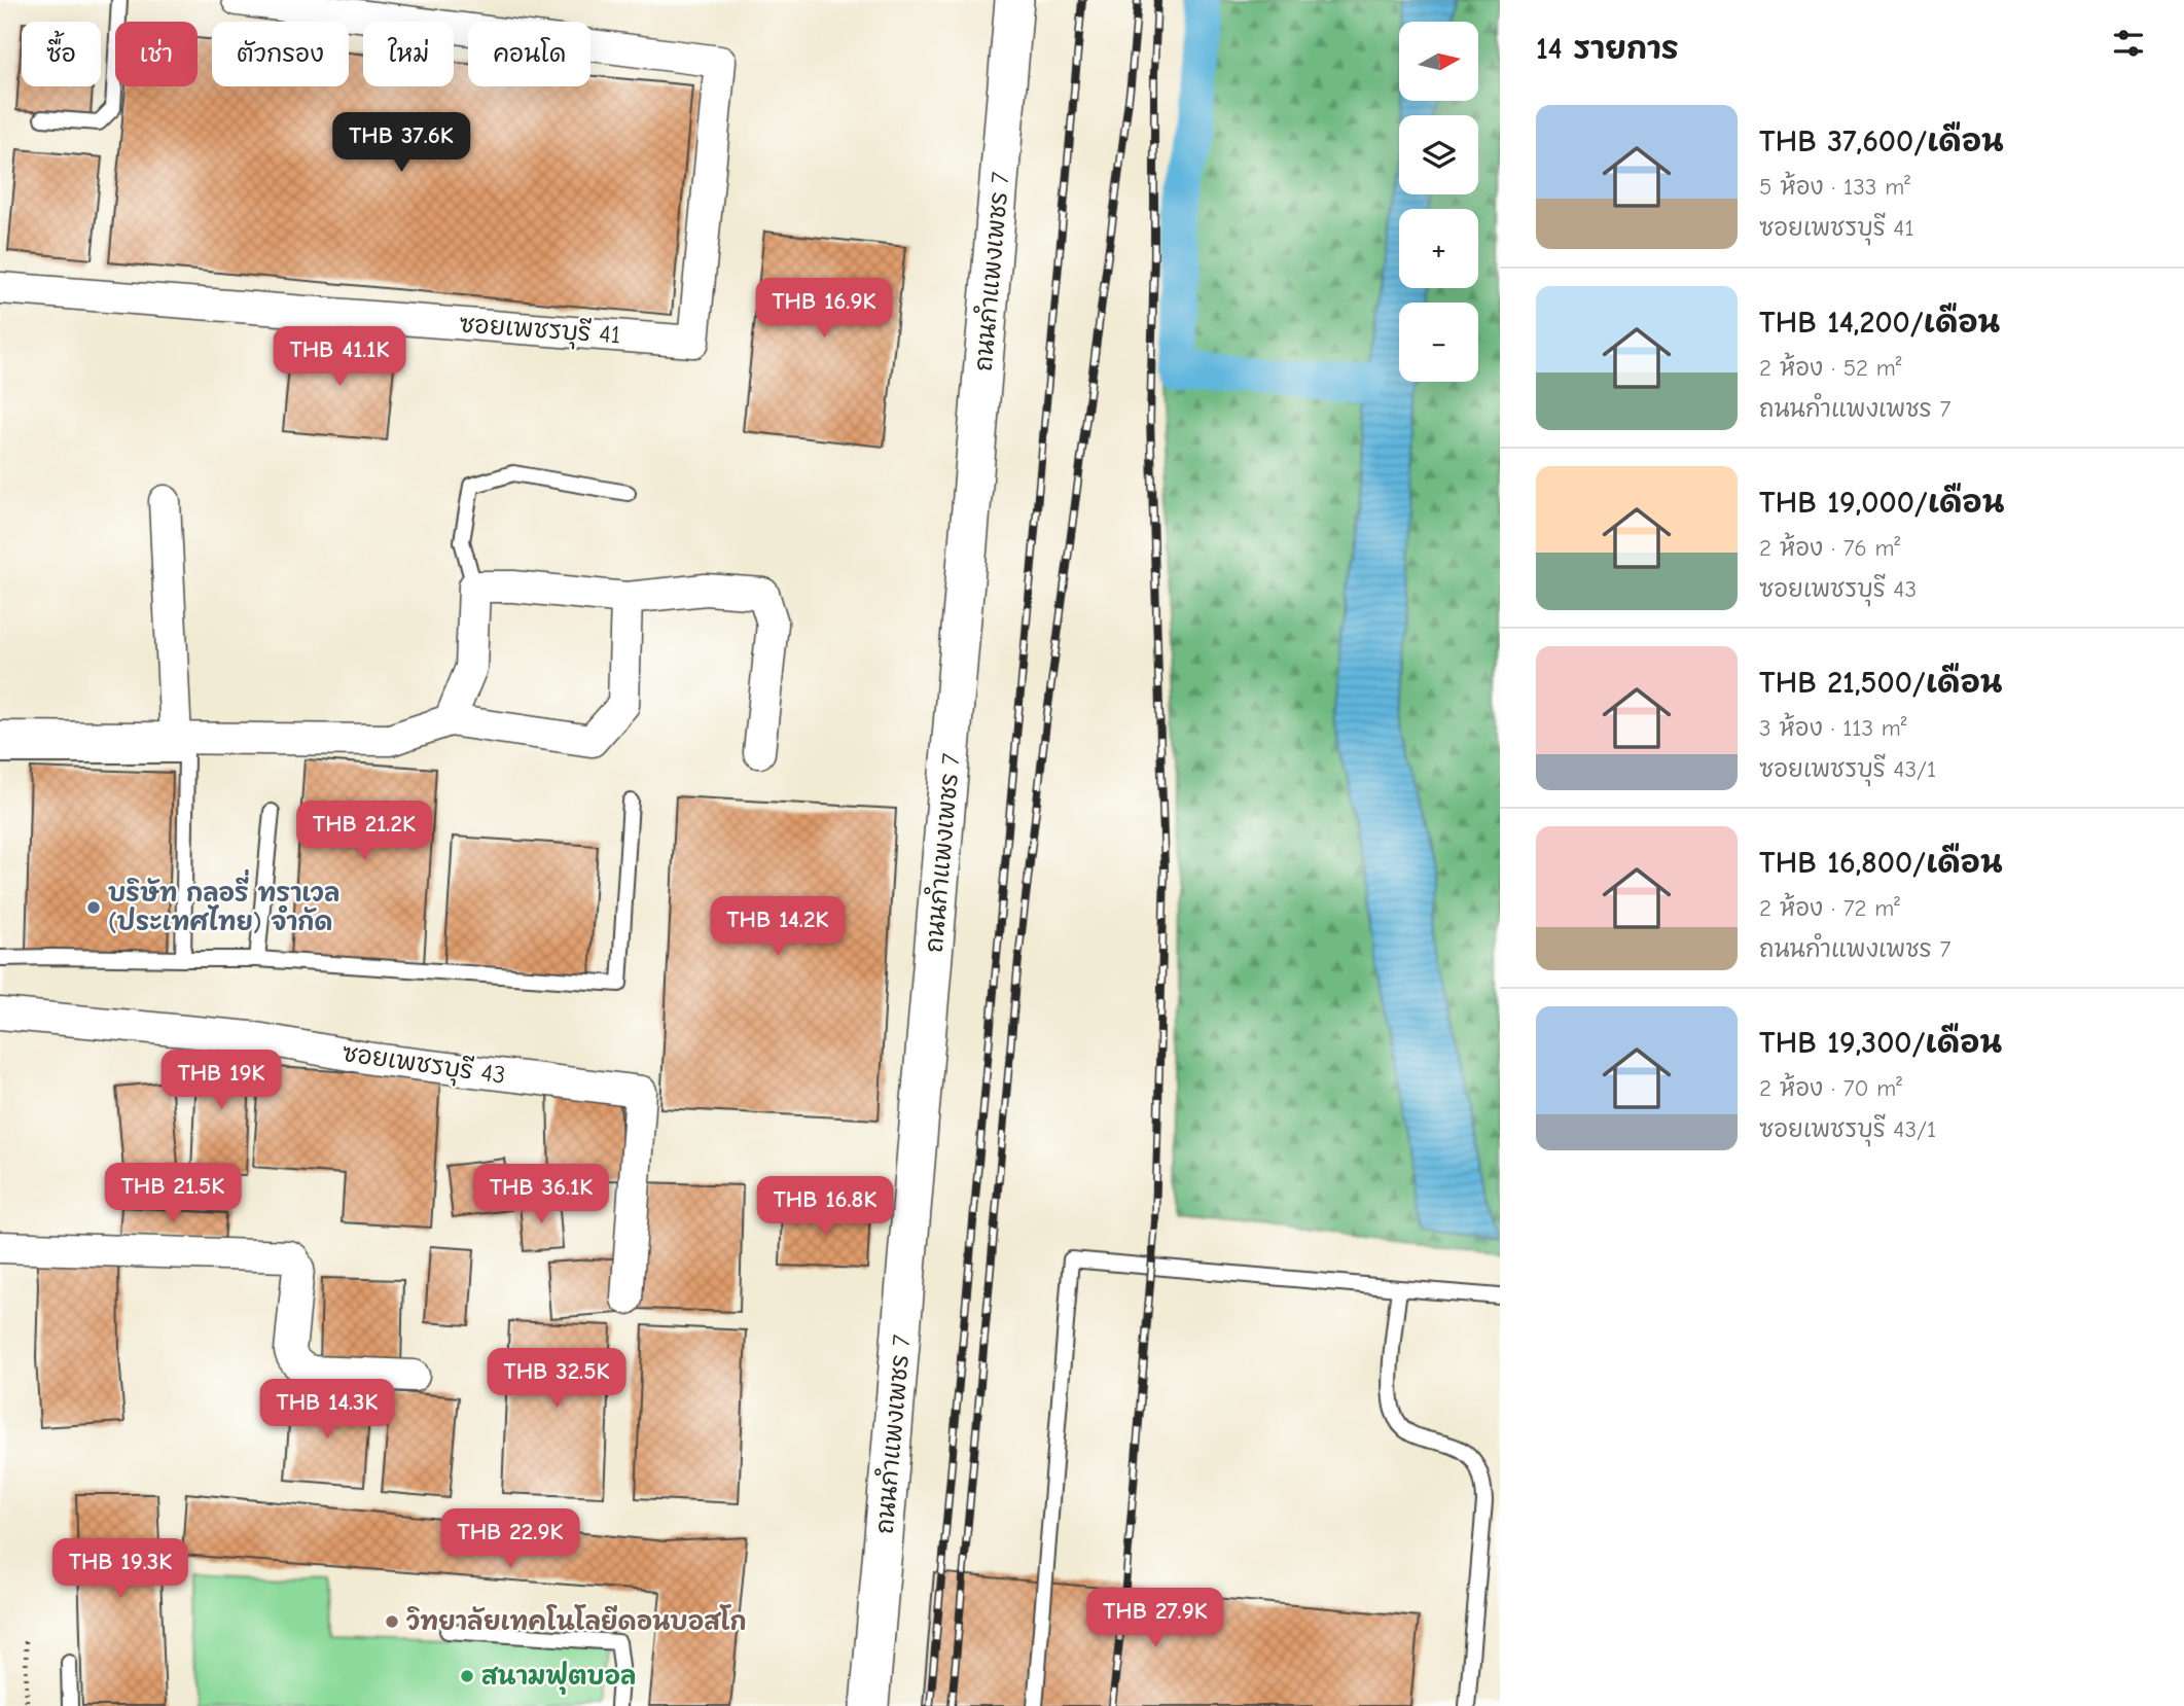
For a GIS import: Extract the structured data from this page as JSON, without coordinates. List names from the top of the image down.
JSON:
{
  "streets": {
    "street": ["ถนนกำแพงเพชร 7", "ซอยเพชรบุรี 41", "ซอยเพชรบุรี 43"]
  },
  "places": ["บริษัท กลอรี่ ทราเวล (ประเทศไทย) จำกัด", "วิทยาลัยเทคโนโลยีดอนบอสโก", "สนามฟุตบอล"],
  "north": "right",
  "page": {
    "heading": "14 รายการ",
    "map_buttons": ["+", "−"],
    "chip": [
      "ซื้อ",
      "เช่า",
      "ตัวกรอง",
      "ใหม่",
      "คอนโด"
    ],
    "list": [
      {
        "name": "THB 37,600/เดือน",
        "note": "5 ห้อง · 133 m² · ซอยเพชรบุรี 41"
      },
      {
        "name": "THB 14,200/เดือน",
        "note": "2 ห้อง · 52 m² · ถนนกำแพงเพชร 7"
      },
      {
        "name": "THB 19,000/เดือน",
        "note": "2 ห้อง · 76 m² · ซอยเพชรบุรี 43"
      },
      {
        "name": "THB 21,500/เดือน",
        "note": "3 ห้อง · 113 m² · ซอยเพชรบุรี 43/1"
      },
      {
        "name": "THB 16,800/เดือน",
        "note": "2 ห้อง · 72 m² · ถนนกำแพงเพชร 7"
      },
      {
        "name": "THB 19,300/เดือน",
        "note": "2 ห้อง · 70 m² · ซอยเพชรบุรี 43/1"
      }
    ],
    "price": [
      "THB 37.6K",
      "THB 16.9K",
      "THB 41.1K",
      "THB 21.2K",
      "THB 14.2K",
      "THB 19K",
      "THB 21.5K",
      "THB 36.1K",
      "THB 16.8K",
      "THB 32.5K",
      "THB 14.3K",
      "THB 22.9K",
      "THB 19.3K",
      "THB 27.9K"
    ]
  }
}
